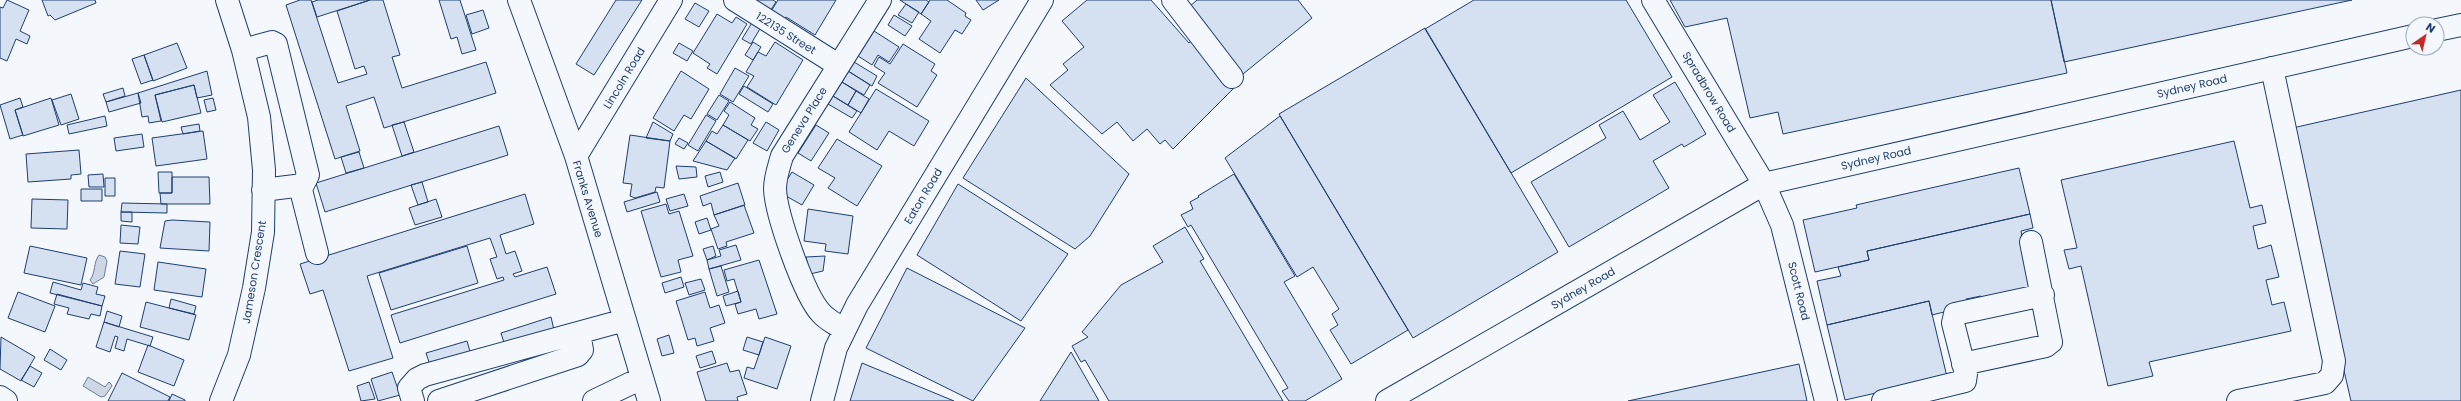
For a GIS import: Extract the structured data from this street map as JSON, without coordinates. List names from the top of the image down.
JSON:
{
  "streets": {
    "street": [
      "122135 Street",
      "Lincoln Road",
      "Sydney Road",
      "Spradbrow Road",
      "Geneva Place",
      "Eaton Road",
      "Franks Avenue",
      "Jameson Crescent",
      "Scott Road"
    ]
  },
  "crossings": [
    ["122135 Street", "Geneva Place"],
    ["Lincoln Road", "Franks Avenue"],
    ["Sydney Road", "Spradbrow Road"],
    ["Sydney Road", "Scott Road"],
    ["Spradbrow Road", "Scott Road"],
    ["Geneva Place", "Eaton Road"]
  ],
  "north": "top right"
}
